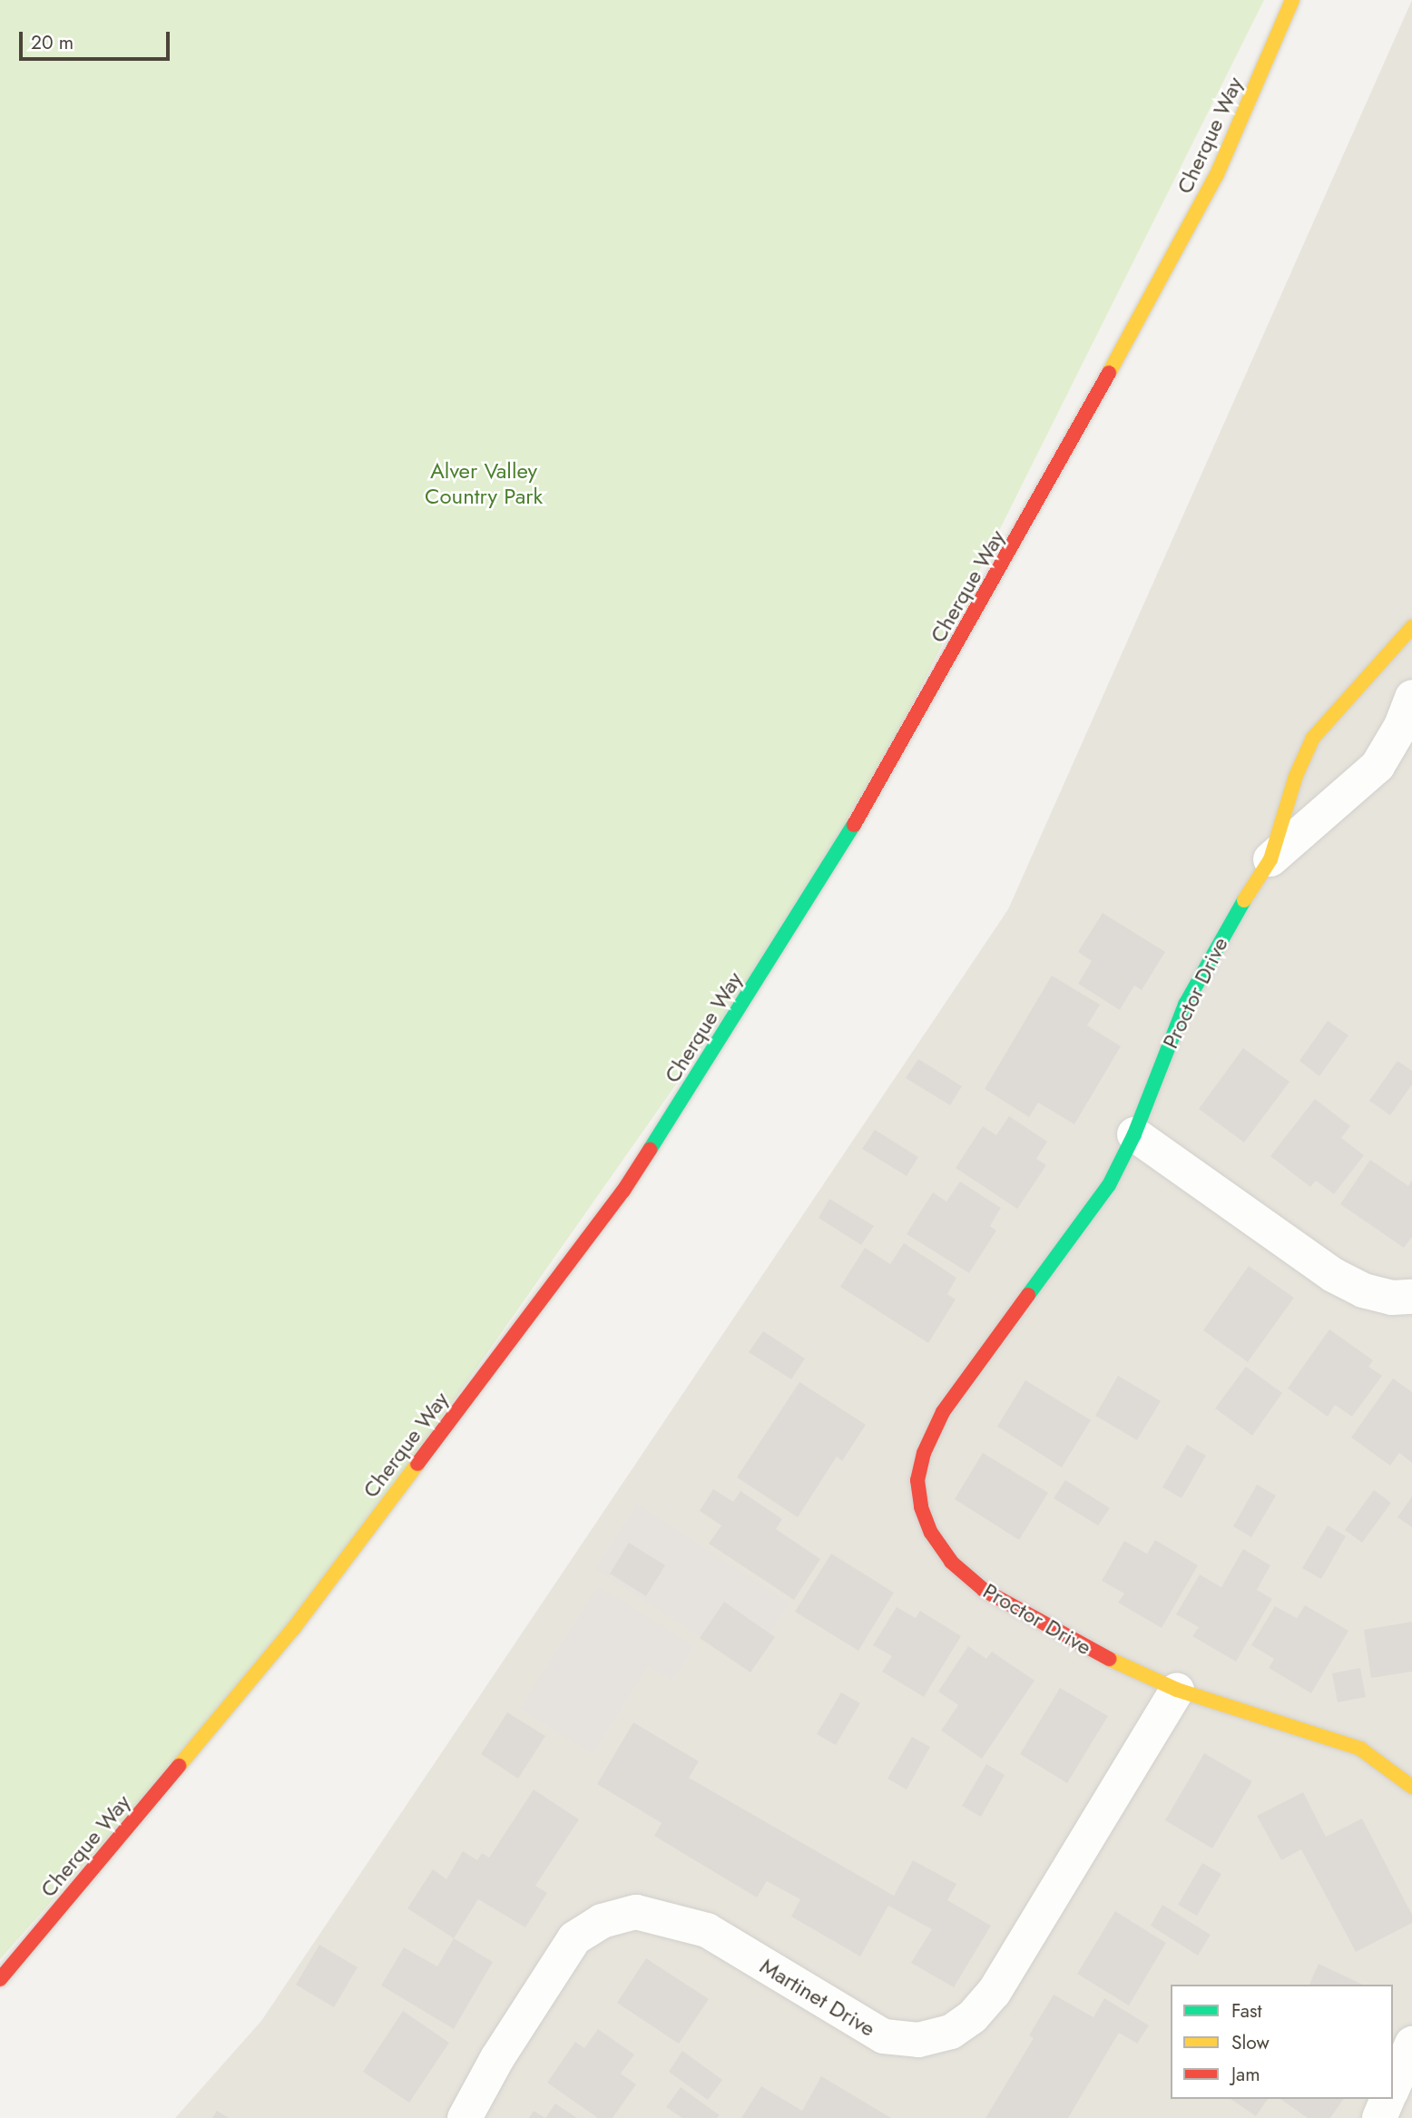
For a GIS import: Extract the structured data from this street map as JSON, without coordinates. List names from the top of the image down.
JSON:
{
  "streets": {
    "street": ["Cherque Way", "Proctor Drive", "Martinet Drive"]
  },
  "crossings": [
    ["Proctor Drive", "Martinet Drive"]
  ],
  "parks": ["Alver Valley Country Park"],
  "legend": ["Fast", "Slow", "Jam"],
  "scale_bar": "20 m"
}
